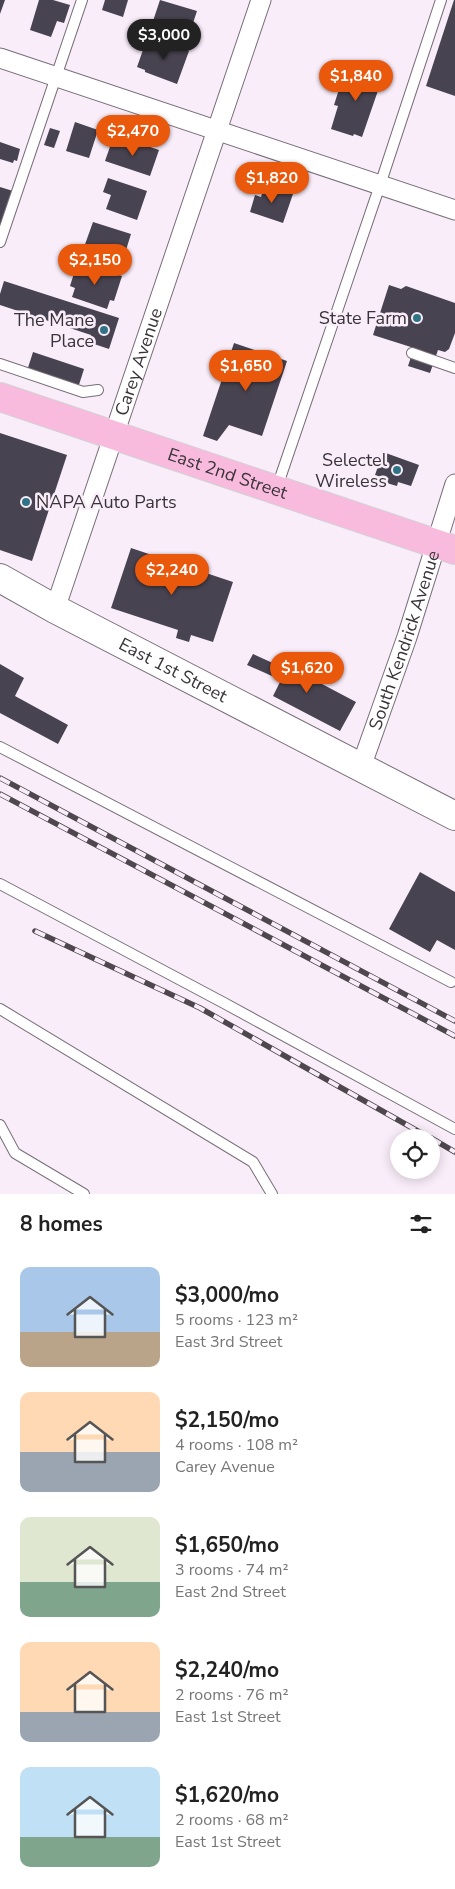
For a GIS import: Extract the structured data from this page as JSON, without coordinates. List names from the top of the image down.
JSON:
{
  "streets": {
    "main road": ["East 2nd Street"],
    "street": ["Carey Avenue", "South Kendrick Avenue", "East 1st Street"]
  },
  "crossings": [
    ["Carey Avenue", "East 2nd Street"],
    ["Carey Avenue", "East 1st Street"],
    ["East 2nd Street", "South Kendrick Avenue"],
    ["South Kendrick Avenue", "East 1st Street"]
  ],
  "places": [
    "State Farm",
    "The Mane Place",
    "Selectel Wireless",
    "NAPA Auto Parts"
  ],
  "page": {
    "price": [
      "$3,000",
      "$1,840",
      "$2,470",
      "$1,820",
      "$2,150",
      "$1,650",
      "$2,240",
      "$1,620"
    ],
    "heading": "8 homes",
    "list": [
      {
        "name": "$3,000/mo",
        "note": "5 rooms · 123 m² · East 3rd Street"
      },
      {
        "name": "$2,150/mo",
        "note": "4 rooms · 108 m² · Carey Avenue"
      },
      {
        "name": "$1,650/mo",
        "note": "3 rooms · 74 m² · East 2nd Street"
      },
      {
        "name": "$2,240/mo",
        "note": "2 rooms · 76 m² · East 1st Street"
      },
      {
        "name": "$1,620/mo",
        "note": "2 rooms · 68 m² · East 1st Street"
      }
    ]
  }
}
